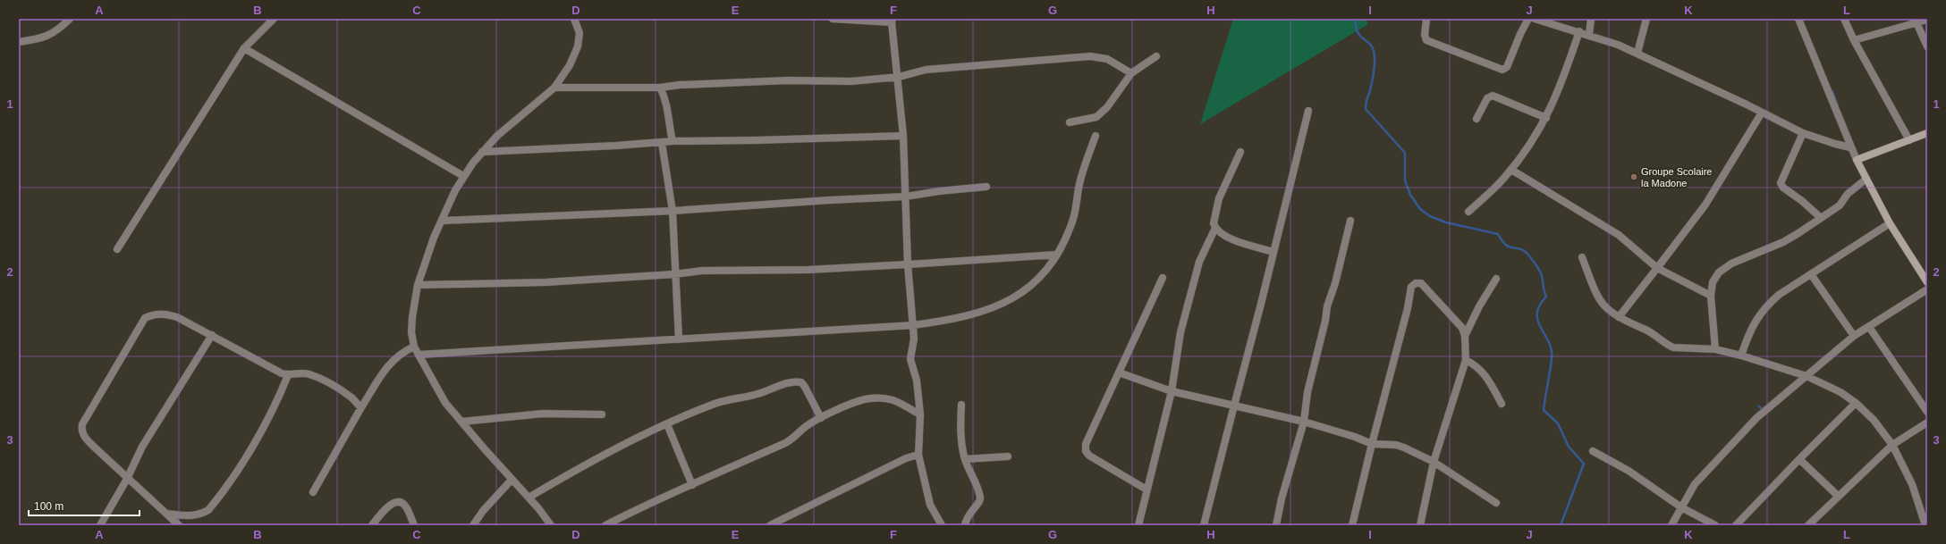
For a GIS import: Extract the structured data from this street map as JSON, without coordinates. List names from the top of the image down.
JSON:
{
  "places": ["Groupe Scolaire la Madone"],
  "scale_bar": "100 m",
  "grid": {
    "columns": [
      "A",
      "B",
      "C",
      "D",
      "E",
      "F",
      "G",
      "H",
      "I",
      "J",
      "K",
      "L"
    ],
    "rows": ["1", "2", "3"]
  }
}
